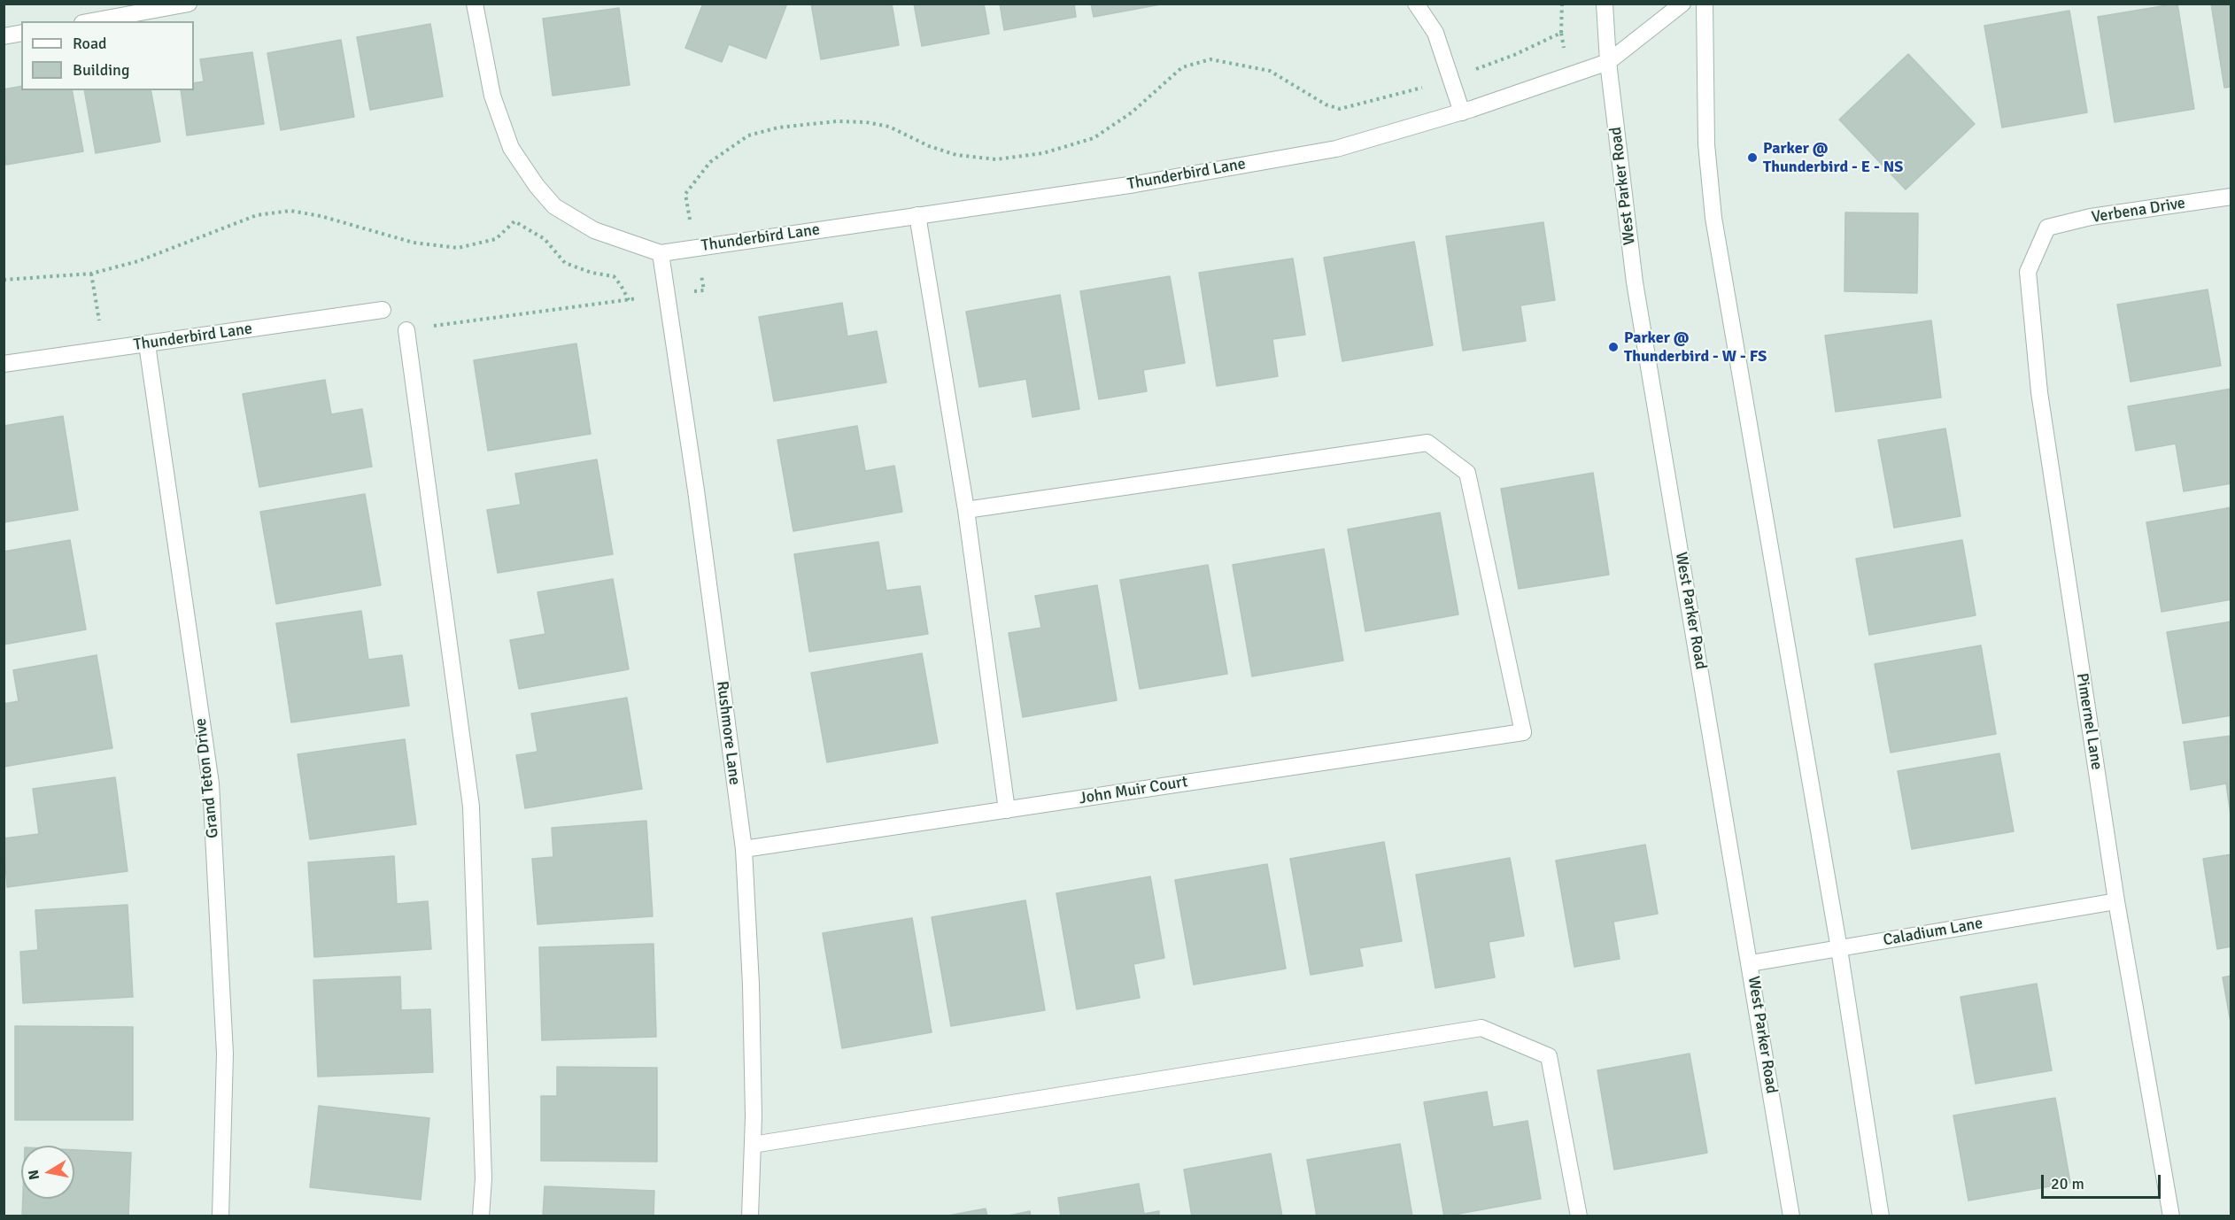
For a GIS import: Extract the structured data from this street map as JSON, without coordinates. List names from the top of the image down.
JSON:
{
  "streets": {
    "street": [
      "Thunderbird Lane",
      "West Parker Road",
      "Verbena Drive",
      "Pimernel Lane",
      "Rushmore Lane",
      "Grand Teton Drive",
      "John Muir Court",
      "Caladium Lane"
    ]
  },
  "crossings": [
    ["Thunderbird Lane", "West Parker Road"],
    ["Thunderbird Lane", "Rushmore Lane"],
    ["Thunderbird Lane", "Grand Teton Drive"],
    ["West Parker Road", "Caladium Lane"],
    ["Verbena Drive", "Pimernel Lane"],
    ["Pimernel Lane", "Caladium Lane"],
    ["Rushmore Lane", "John Muir Court"]
  ],
  "places": ["Parker @ Thunderbird - E - NS", "Parker @ Thunderbird - W - FS"],
  "legend": ["Road", "Building"],
  "scale_bar": "20 m",
  "north": "left"
}
